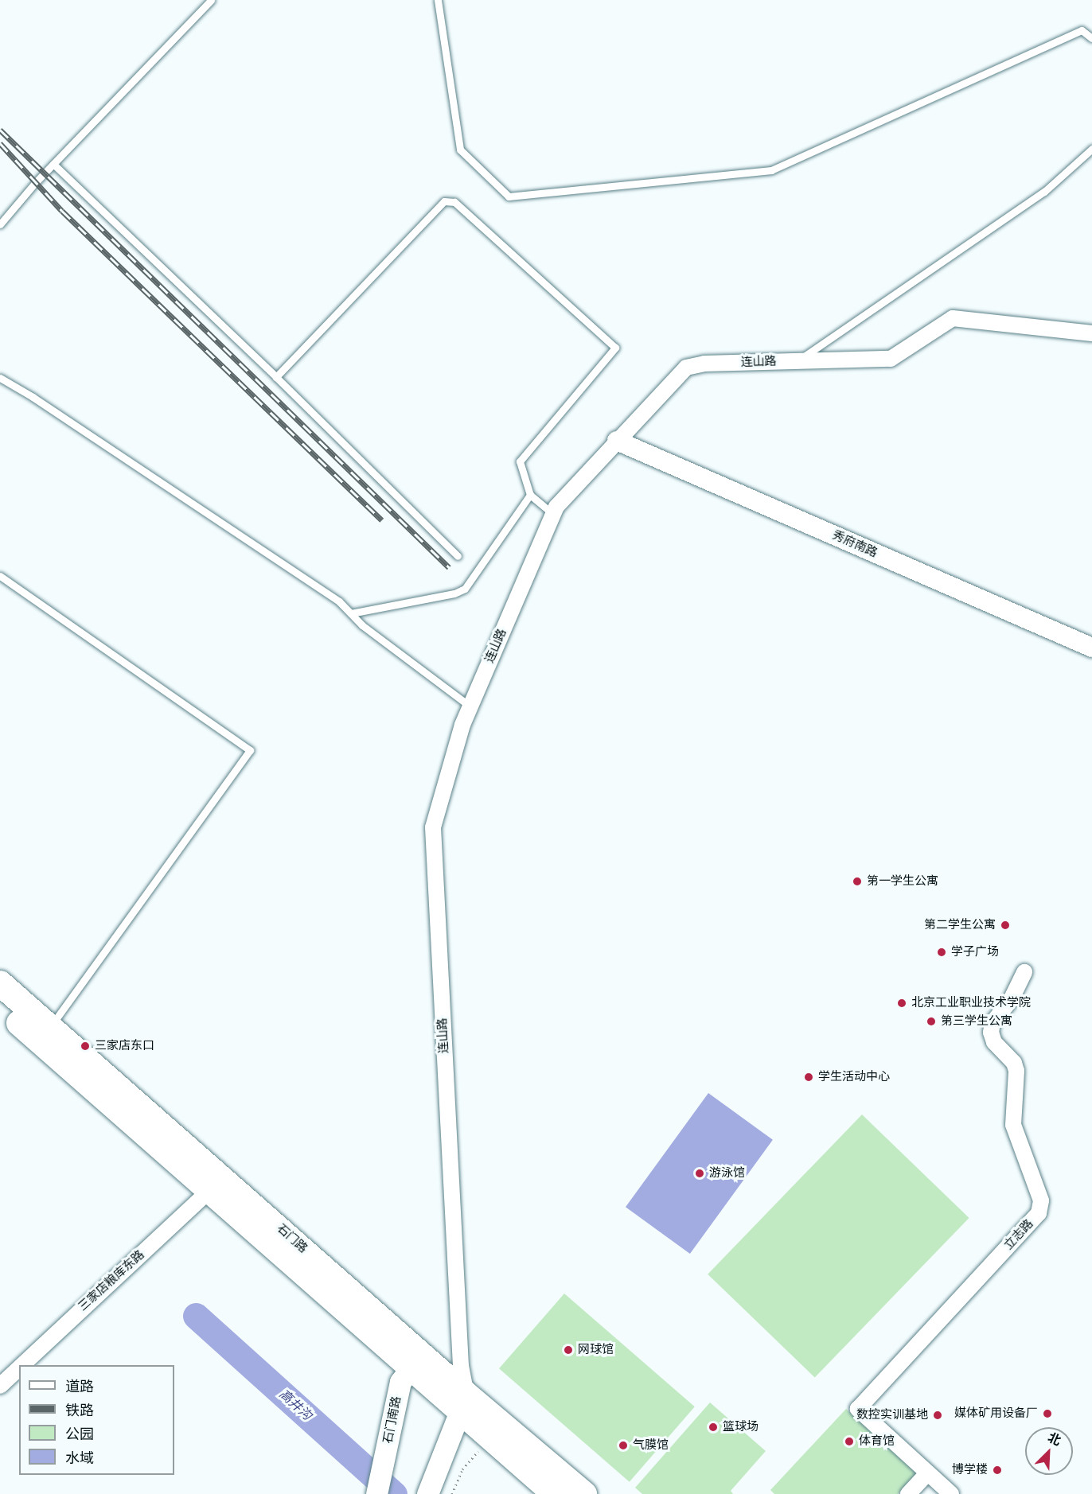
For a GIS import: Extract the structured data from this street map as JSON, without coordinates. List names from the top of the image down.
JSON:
{
  "streets": {
    "highway": ["石门路"],
    "main road": ["石门南路"],
    "street": [
      "连山路",
      "秀府南路",
      "立志路",
      "三家店粮库东路"
    ]
  },
  "crossings": [
    ["连山路", "秀府南路"],
    ["连山路", "石门路"],
    ["石门路", "三家店粮库东路"],
    ["石门路", "石门南路"]
  ],
  "water": ["高井沟"],
  "places": [
    "第一学生公寓",
    "第二学生公寓",
    "学子广场",
    "北京工业职业技术学院",
    "第三学生公寓",
    "三家店东口",
    "学生活动中心",
    "游泳馆",
    "网球馆",
    "媒体矿用设备厂",
    "数控实训基地",
    "篮球场",
    "体育馆",
    "气膜馆",
    "博学楼"
  ],
  "legend": [
    "道路",
    "铁路",
    "公园",
    "水域"
  ],
  "north": "top right"
}
